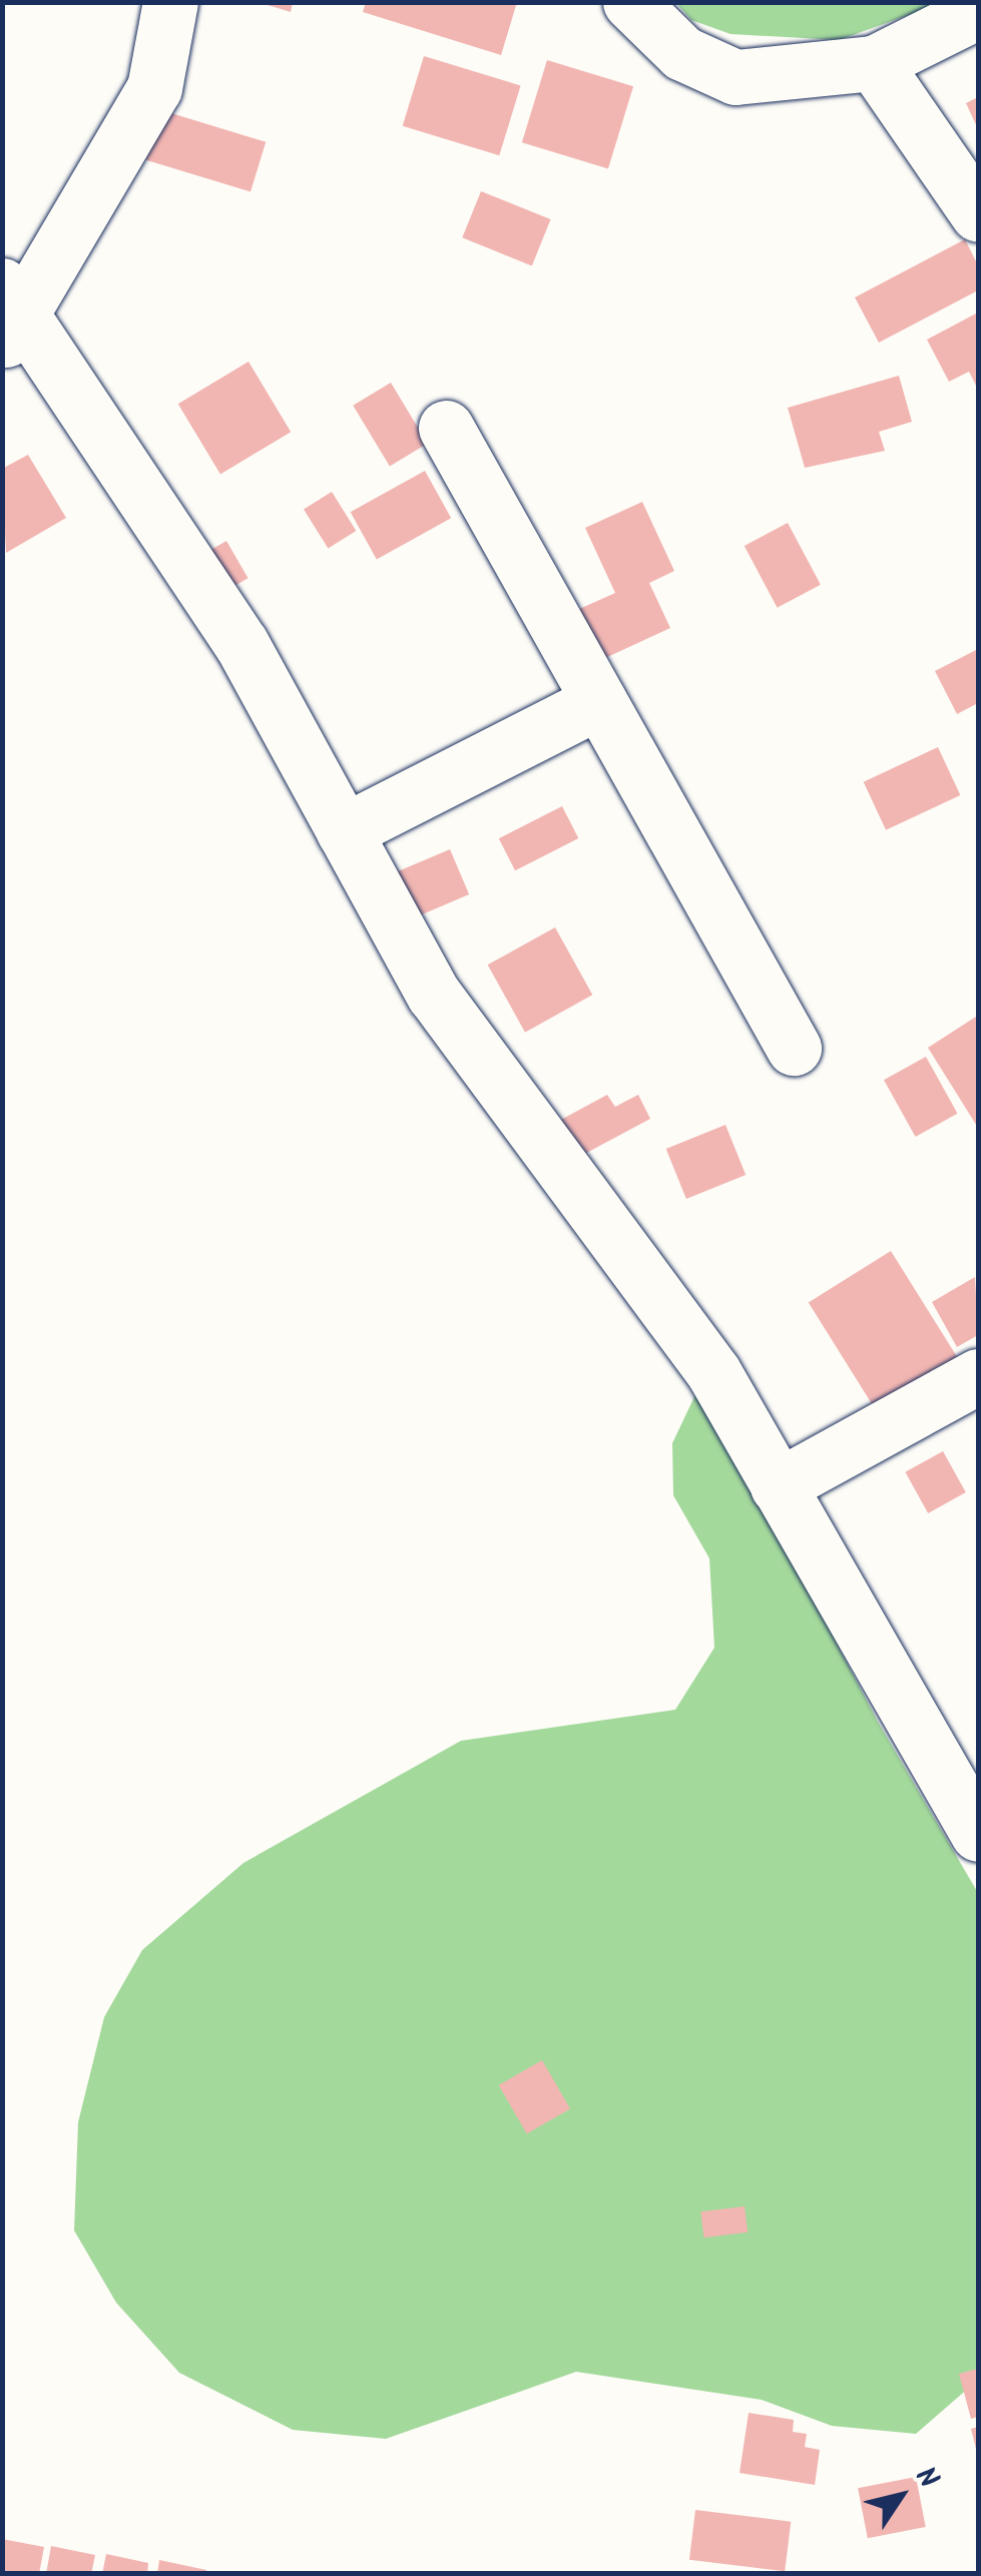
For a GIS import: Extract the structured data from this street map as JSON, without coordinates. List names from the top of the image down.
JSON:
{
  "north": "top right"
}
